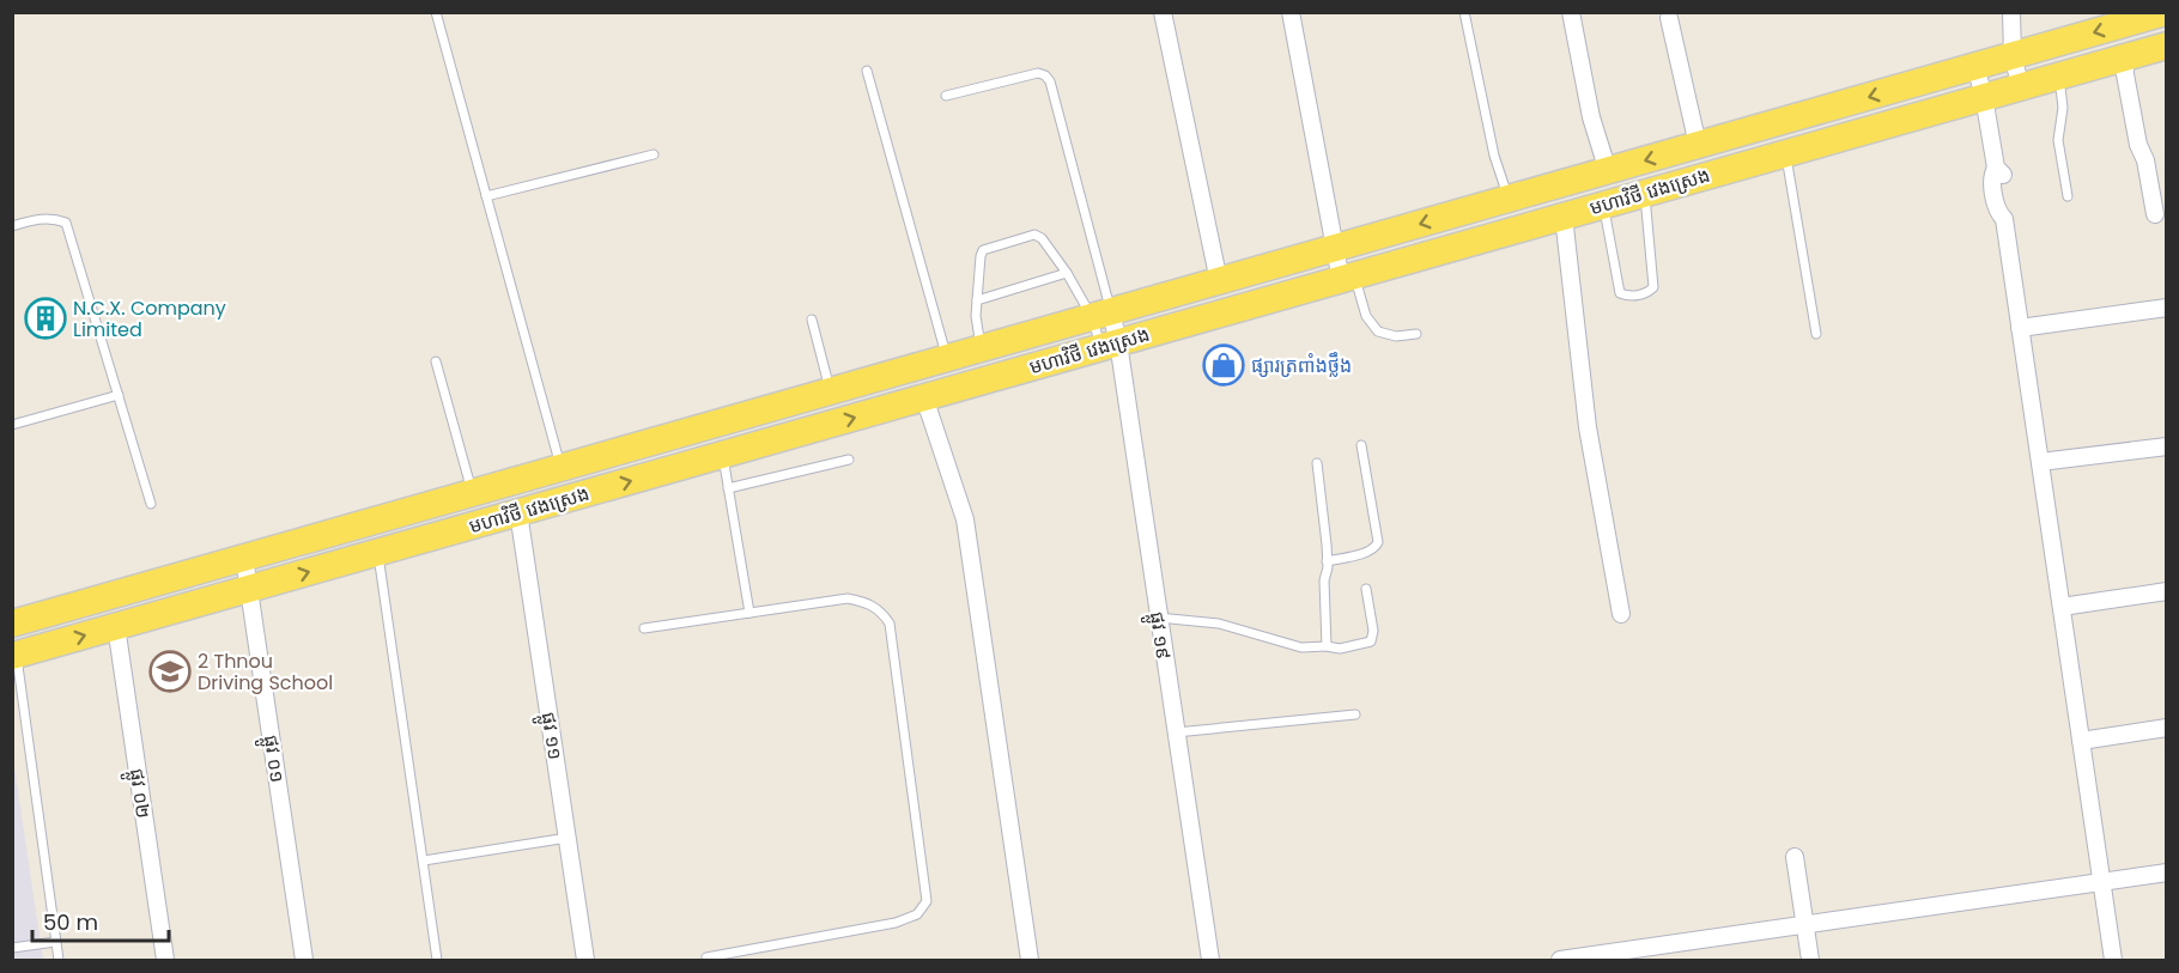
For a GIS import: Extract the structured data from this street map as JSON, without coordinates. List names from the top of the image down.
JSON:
{
  "streets": {
    "main road": ["មហាវិថី វេងស្រេង"],
    "street": [
      "ផ្លូវ ១៩",
      "ផ្លូវ ១១",
      "ផ្លូវ ០១",
      "ផ្លូវ ០២"
    ]
  },
  "crossings": [
    ["មហាវិថី វេងស្រេង", "ផ្លូវ ១៩"],
    ["មហាវិថី វេងស្រេង", "ផ្លូវ ១១"],
    ["មហាវិថី វេងស្រេង", "ផ្លូវ ០១"],
    ["មហាវិថី វេងស្រេង", "ផ្លូវ ០២"]
  ],
  "places": {
    "building": ["N.C.X. Company Limited"],
    "shop": ["ផ្សារត្រពាំងថ្លឹង"],
    "school or university": ["2 Thnou Driving School"]
  },
  "scale_bar": "50 m"
}
